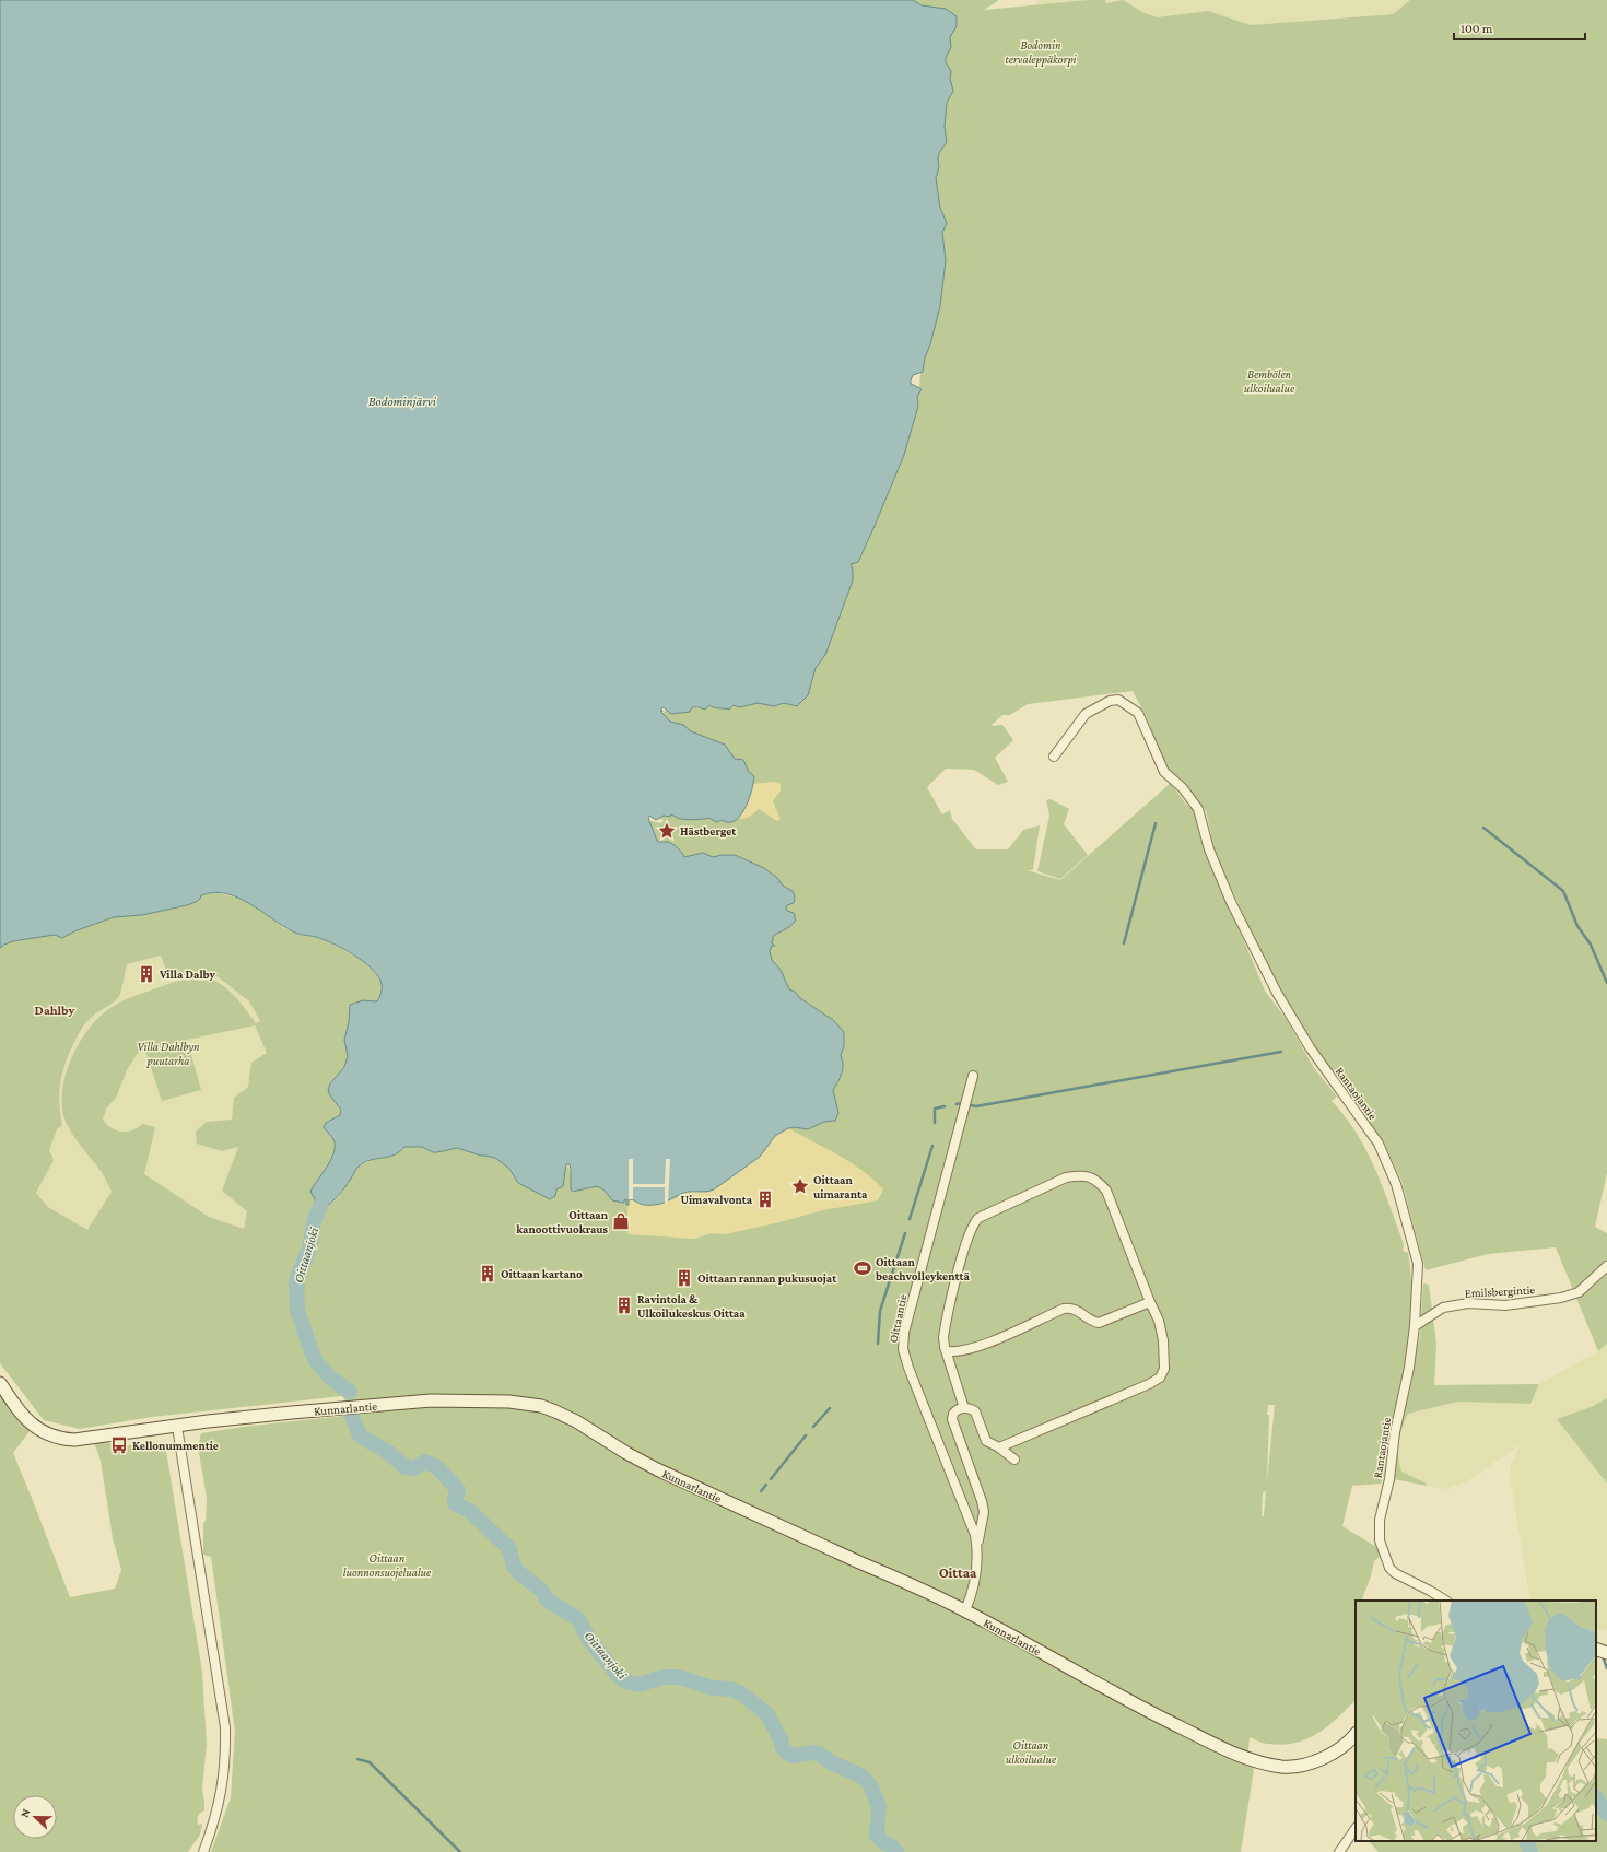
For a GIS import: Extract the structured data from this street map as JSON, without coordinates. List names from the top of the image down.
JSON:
{
  "streets": {
    "main road": ["Kunnarlantie"],
    "street": ["Rantaojantie", "Emilsbergintie", "Oittaantie"]
  },
  "crossings": [
    ["Rantaojantie", "Emilsbergintie"],
    ["Oittaantie", "Kunnarlantie"]
  ],
  "districts": ["Dahlby", "Oittaa"],
  "water": ["Bodominjärvi", "Oittaanjoki"],
  "parks": [
    "Bodomin tervaleppäkorpi",
    "Bembölen ulkoilualue",
    "Villa Dahlbyn puutarha",
    "Oittaan luonnonsuojelualue",
    "Oittaan ulkoilualue"
  ],
  "places": {
    "place": ["Hästberget", "Oittaan uimaranta"],
    "building": [
      "Villa Dalby",
      "Uimavalvonta",
      "Oittaan kartano",
      "Oittaan rannan pukusuojat",
      "Ravintola & Ulkoilukeskus Oittaa"
    ],
    "shop": ["Oittaan kanoottivuokraus"],
    "sports": ["Oittaan beachvolleykenttä"],
    "bus stop": ["Kellonummentie"]
  },
  "scale_bar": "100 m",
  "north": "left"
}
